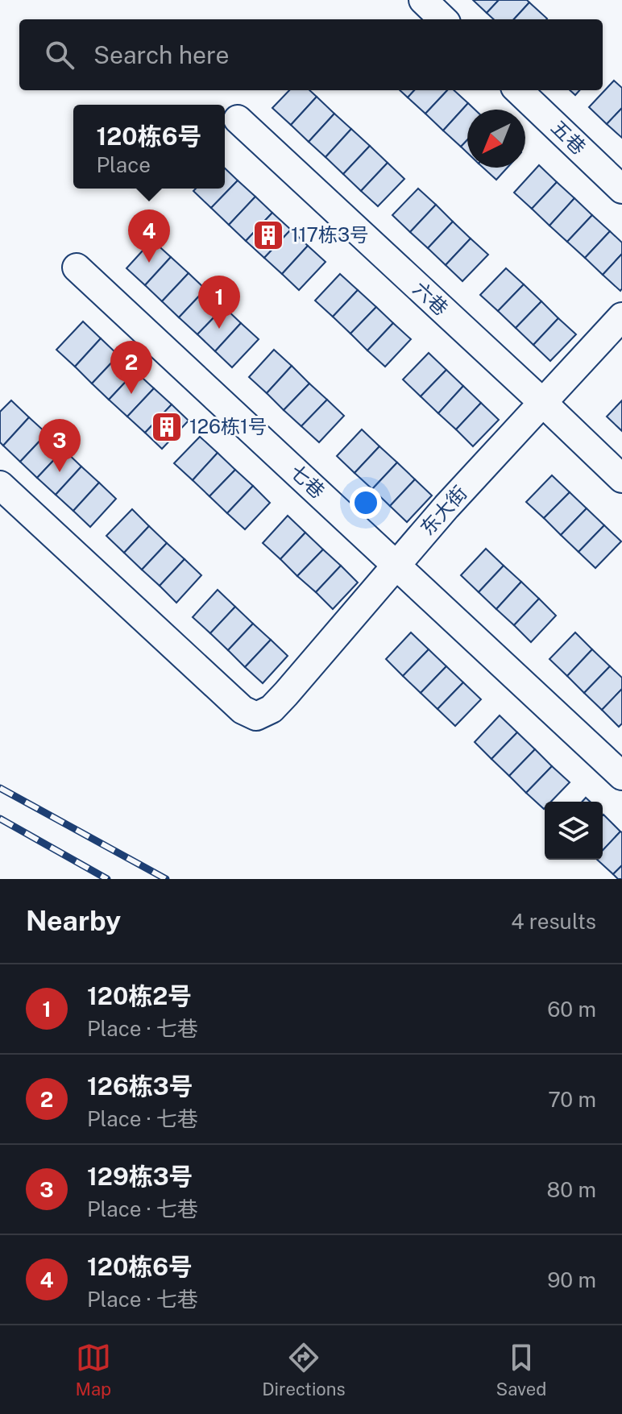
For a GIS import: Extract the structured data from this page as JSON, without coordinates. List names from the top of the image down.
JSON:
{
  "streets": {
    "street": [
      "五巷",
      "六巷",
      "七巷",
      "东大街"
    ]
  },
  "crossings": [
    ["六巷", "东大街"],
    ["七巷", "东大街"]
  ],
  "places": {
    "building": ["117栋3号", "126栋1号"]
  },
  "north": "bottom left",
  "page": {
    "search": "Search here",
    "popup": ["120栋6号", "Place"],
    "pins": [
      "4",
      "1",
      "2",
      "3"
    ],
    "heading": ["Nearby", "4 results"],
    "list": [
      {
        "mark": "1",
        "name": "120栋2号",
        "note": "Place · 七巷",
        "value": "60 m"
      },
      {
        "mark": "2",
        "name": "126栋3号",
        "note": "Place · 七巷",
        "value": "70 m"
      },
      {
        "mark": "3",
        "name": "129栋3号",
        "note": "Place · 七巷",
        "value": "80 m"
      },
      {
        "mark": "4",
        "name": "120栋6号",
        "note": "Place · 七巷",
        "value": "90 m"
      }
    ],
    "nav": ["Map", "Directions", "Saved"]
  }
}
